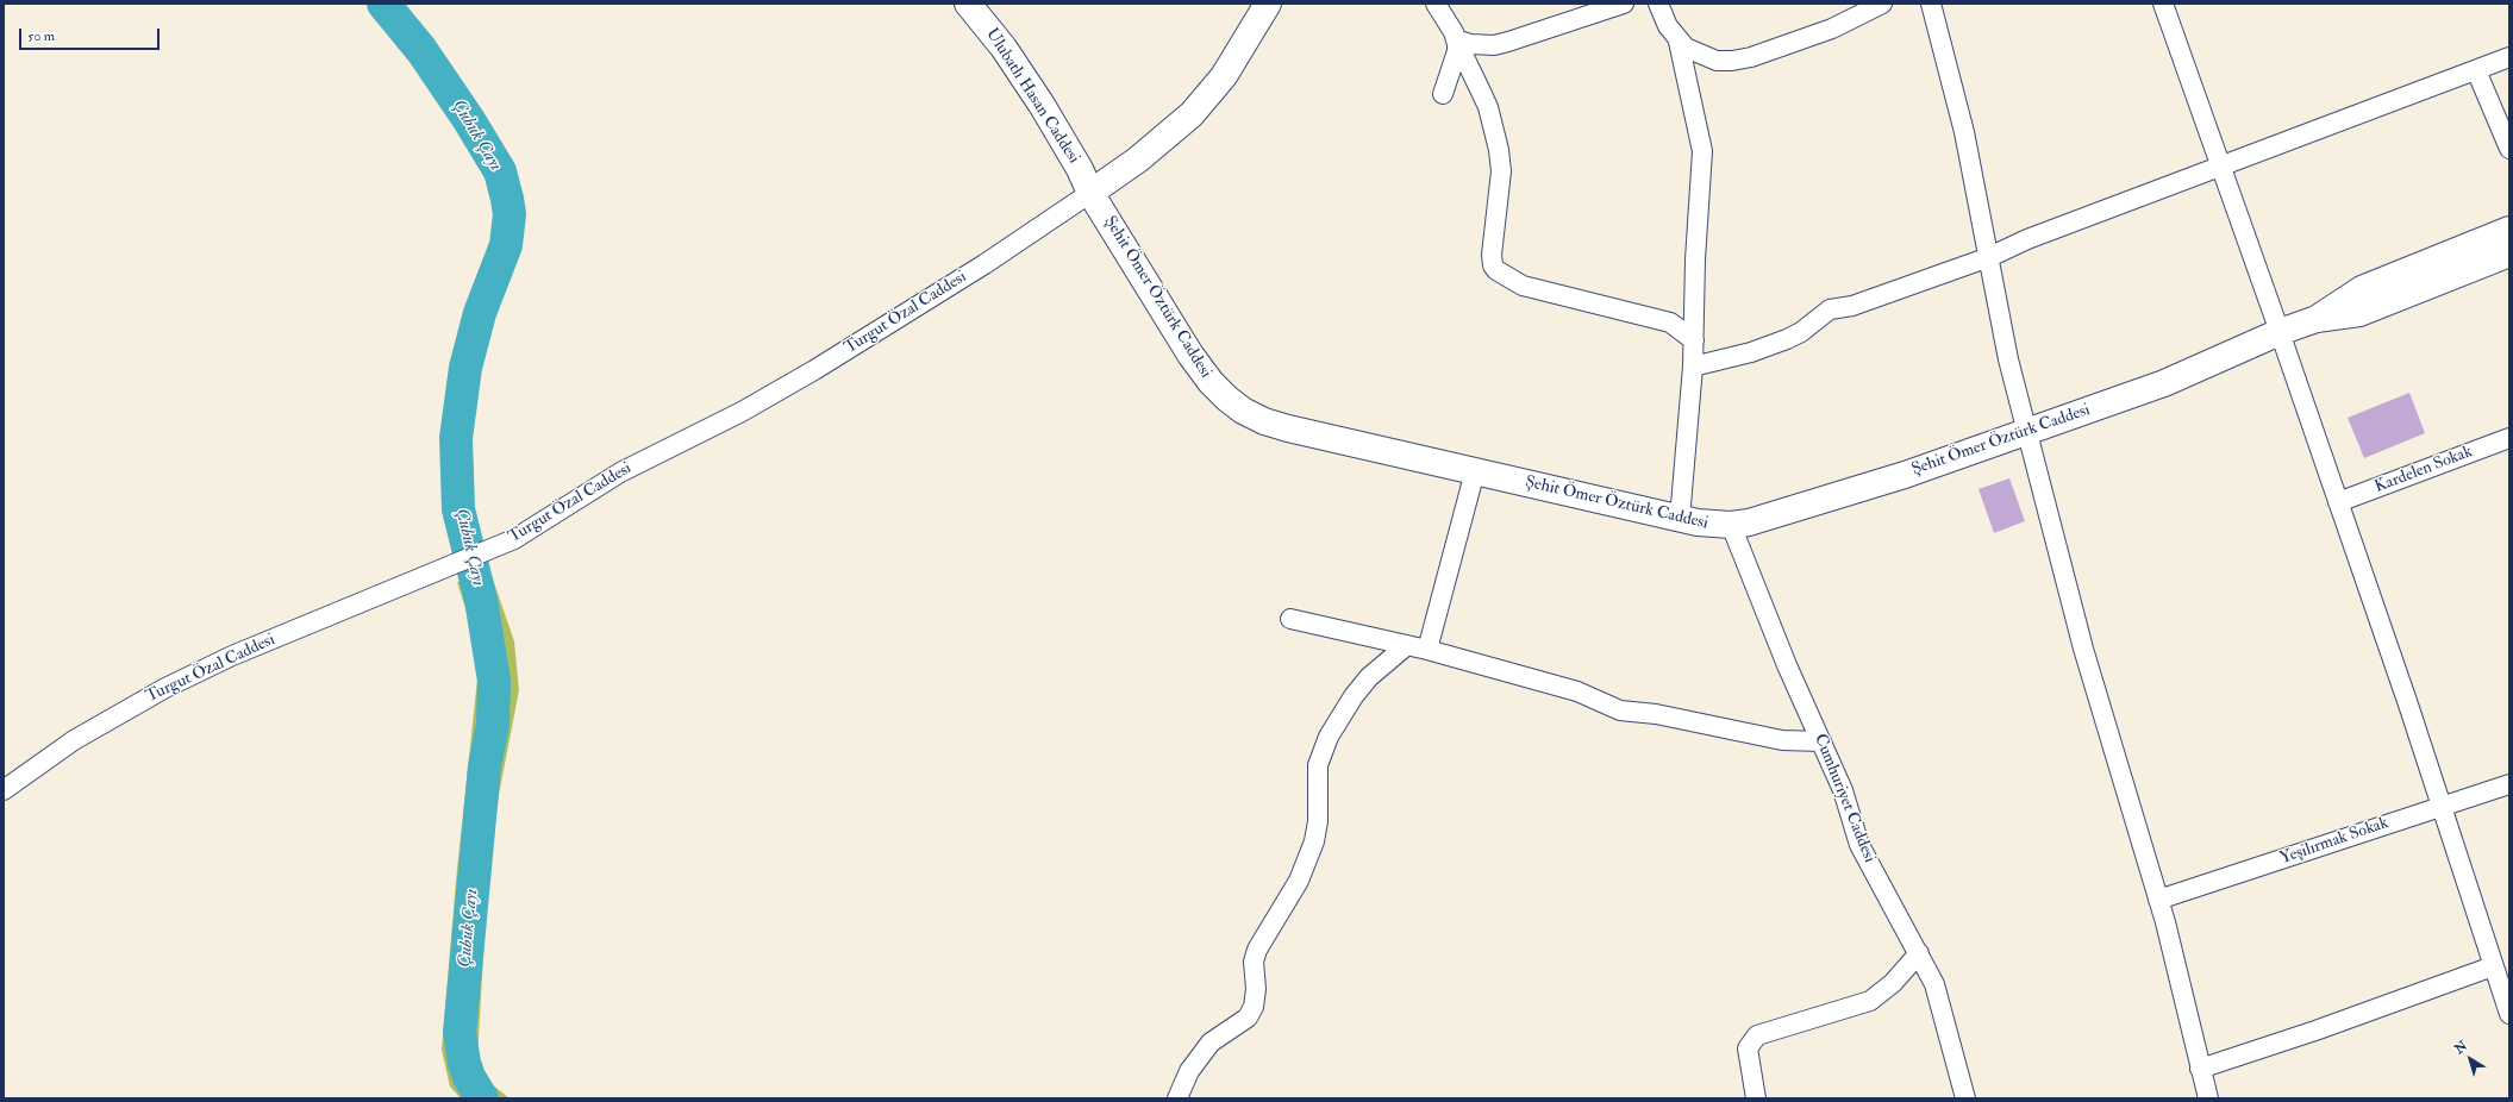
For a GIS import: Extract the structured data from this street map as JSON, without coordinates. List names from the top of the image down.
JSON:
{
  "streets": {
    "street": [
      "Ulubatlı Hasan Caddesi",
      "Şehit Ömer Öztürk Caddesi",
      "Turgut Özal Caddesi",
      "Kardelen Sokak",
      "Cumhuriyet Caddesi",
      "Yeşilırmak Sokak"
    ]
  },
  "crossings": [
    ["Ulubatlı Hasan Caddesi", "Şehit Ömer Öztürk Caddesi"],
    ["Ulubatlı Hasan Caddesi", "Turgut Özal Caddesi"],
    ["Şehit Ömer Öztürk Caddesi", "Turgut Özal Caddesi"],
    ["Şehit Ömer Öztürk Caddesi", "Cumhuriyet Caddesi"]
  ],
  "water": ["Çubuk Çayı"],
  "scale_bar": "50 m",
  "north": "top left"
}
